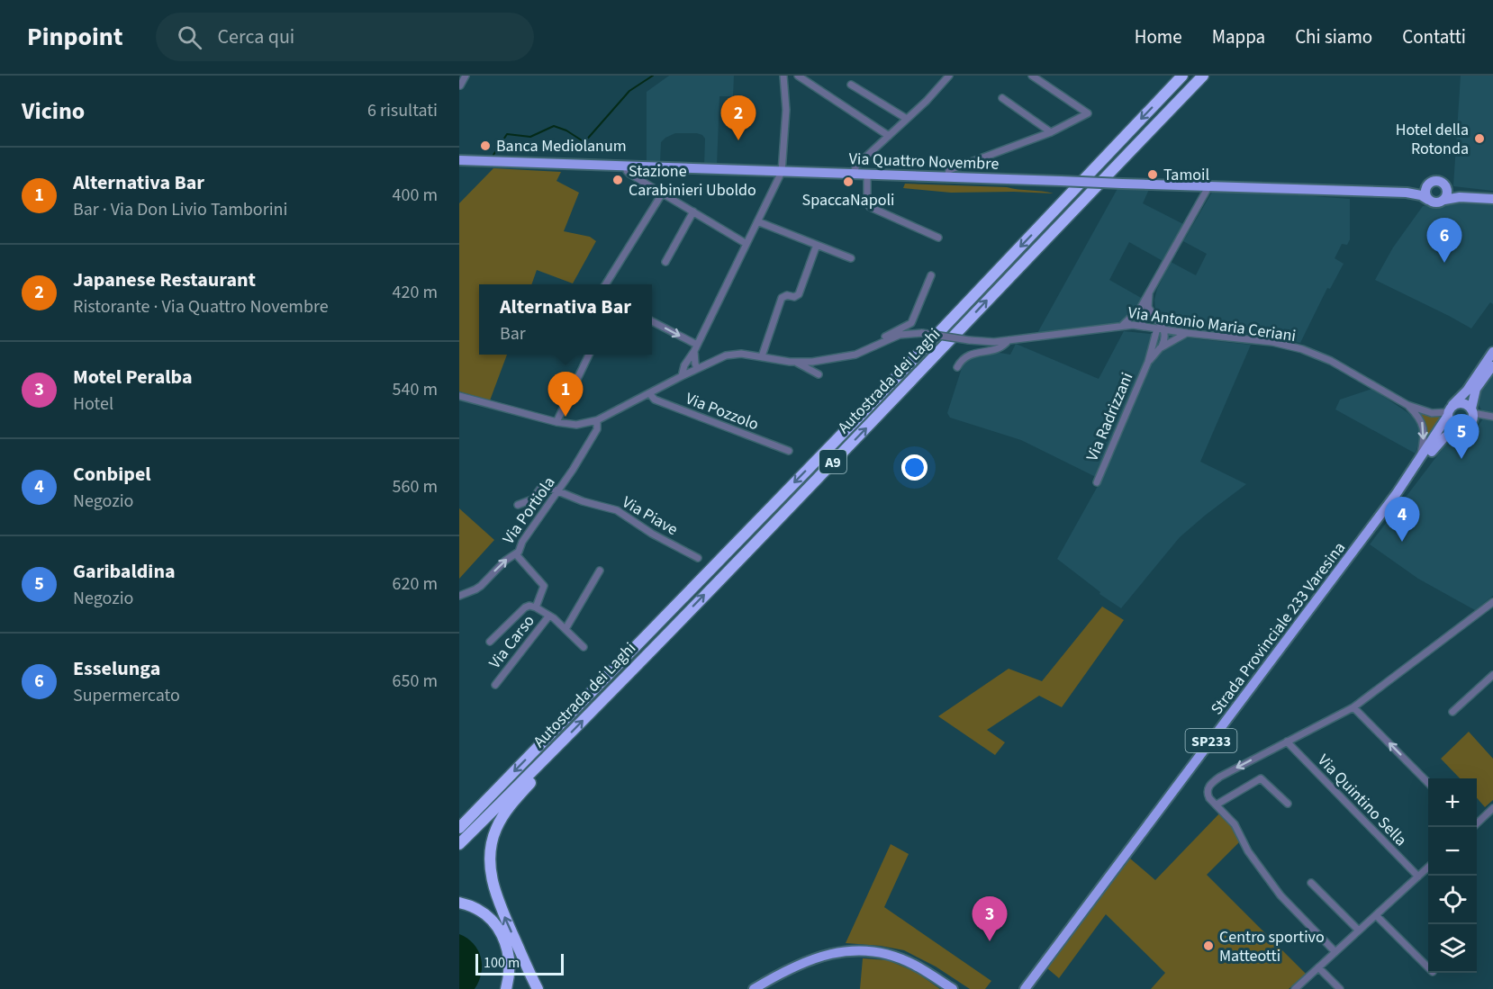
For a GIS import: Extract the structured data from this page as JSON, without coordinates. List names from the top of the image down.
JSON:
{
  "streets": {
    "highway": ["Autostrada dei Laghi", "A9"],
    "main road": ["Via Quattro Novembre", "Strada Provinciale 233 Varesina", "SP233"],
    "street": [
      "Via Antonio Maria Ceriani",
      "Via Pozzolo",
      "Via Radrizzani",
      "Via Portiola",
      "Via Piave",
      "Via Carso",
      "Via Quintino Sella"
    ]
  },
  "crossings": [
    ["Via Antonio Maria Ceriani", "Via Pozzolo"],
    ["Via Antonio Maria Ceriani", "Via Radrizzani"],
    ["Via Antonio Maria Ceriani", "Via Portiola"],
    ["Via Portiola", "Via Piave"],
    ["Via Portiola", "Via Carso"],
    ["Strada Provinciale 233 Varesina", "SP233"]
  ],
  "places": [
    "Hotel della Rotonda",
    "Banca Mediolanum",
    "Tamoil",
    "Stazione Carabinieri Uboldo",
    "SpaccaNapoli",
    "Centro sportivo Matteotti"
  ],
  "scale_bar": "100 m",
  "page": {
    "header": "Pinpoint",
    "search": "Cerca qui",
    "nav": [
      "Home",
      "Mappa",
      "Chi siamo",
      "Contatti"
    ],
    "heading": ["Vicino", "6 risultati"],
    "pins": [
      "2",
      "6",
      "1",
      "5",
      "4",
      "3"
    ],
    "list": [
      {
        "mark": "1",
        "name": "Alternativa Bar",
        "note": "Bar · Via Don Livio Tamborini",
        "value": "400 m"
      },
      {
        "mark": "2",
        "name": "Japanese Restaurant",
        "note": "Ristorante · Via Quattro Novembre",
        "value": "420 m"
      },
      {
        "mark": "3",
        "name": "Motel Peralba",
        "note": "Hotel",
        "value": "540 m"
      },
      {
        "mark": "4",
        "name": "Conbipel",
        "note": "Negozio",
        "value": "560 m"
      },
      {
        "mark": "5",
        "name": "Garibaldina",
        "note": "Negozio",
        "value": "620 m"
      },
      {
        "mark": "6",
        "name": "Esselunga",
        "note": "Supermercato",
        "value": "650 m"
      }
    ],
    "popup": ["Alternativa Bar", "Bar"],
    "map_buttons": ["+", "−"],
    "scale": "100 m"
  }
}
